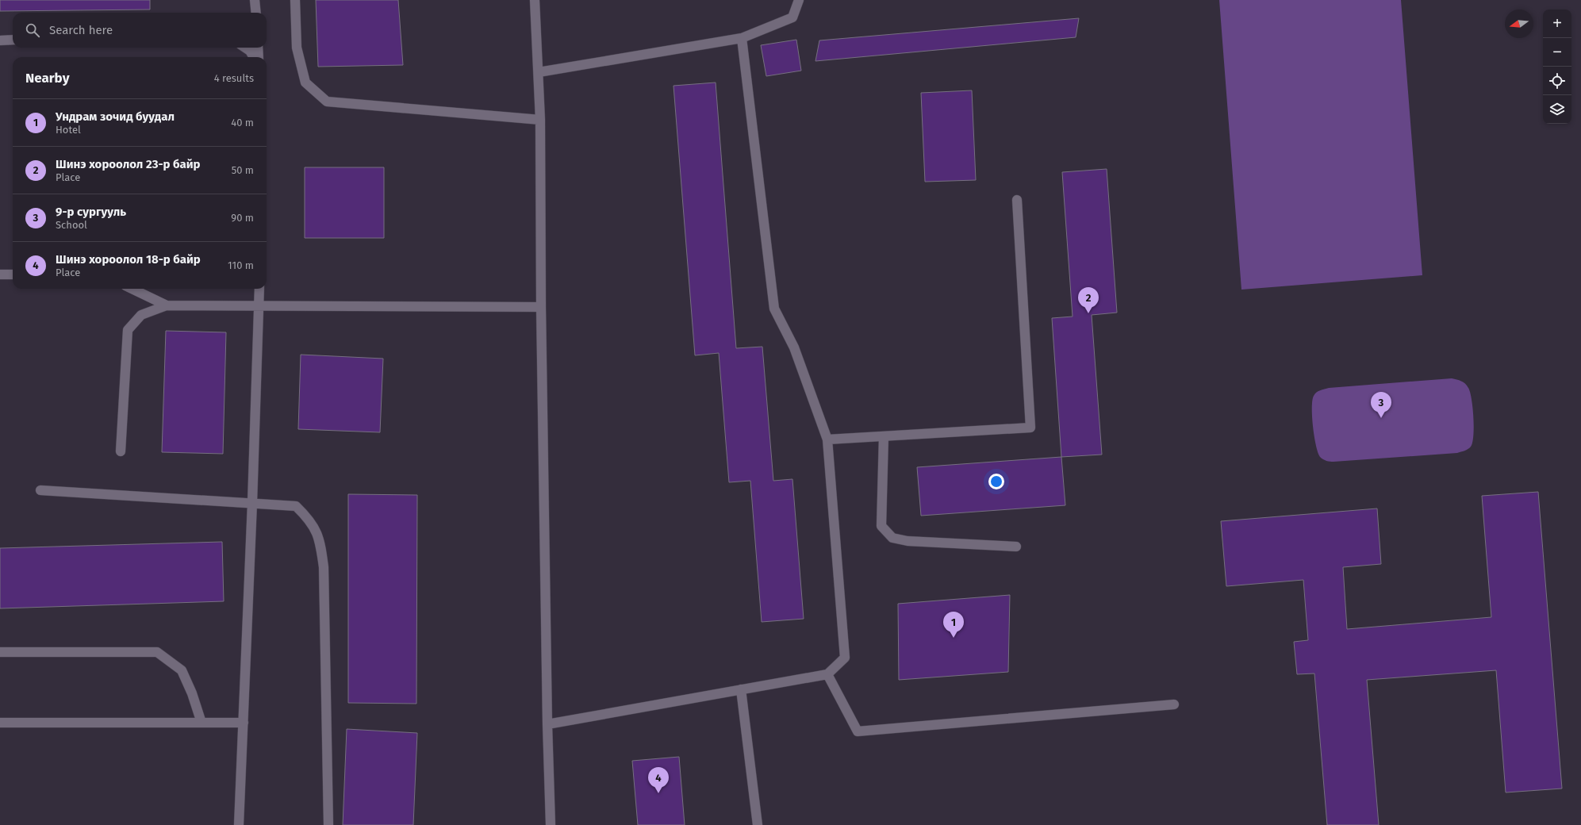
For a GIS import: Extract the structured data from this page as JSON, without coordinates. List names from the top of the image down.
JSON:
{
  "north": "left",
  "page": {
    "map_buttons": ["+", "−"],
    "search": "Search here",
    "heading": ["Nearby", "4 results"],
    "list": [
      {
        "mark": "1",
        "name": "Ундрам зочид буудал",
        "note": "Hotel",
        "value": "40 m"
      },
      {
        "mark": "2",
        "name": "Шинэ хороолол 23-р байр",
        "note": "Place",
        "value": "50 m"
      },
      {
        "mark": "3",
        "name": "9-р сургууль",
        "note": "School",
        "value": "90 m"
      },
      {
        "mark": "4",
        "name": "Шинэ хороолол 18-р байр",
        "note": "Place",
        "value": "110 m"
      }
    ],
    "pins": [
      "2",
      "3",
      "1",
      "4"
    ]
  }
}
